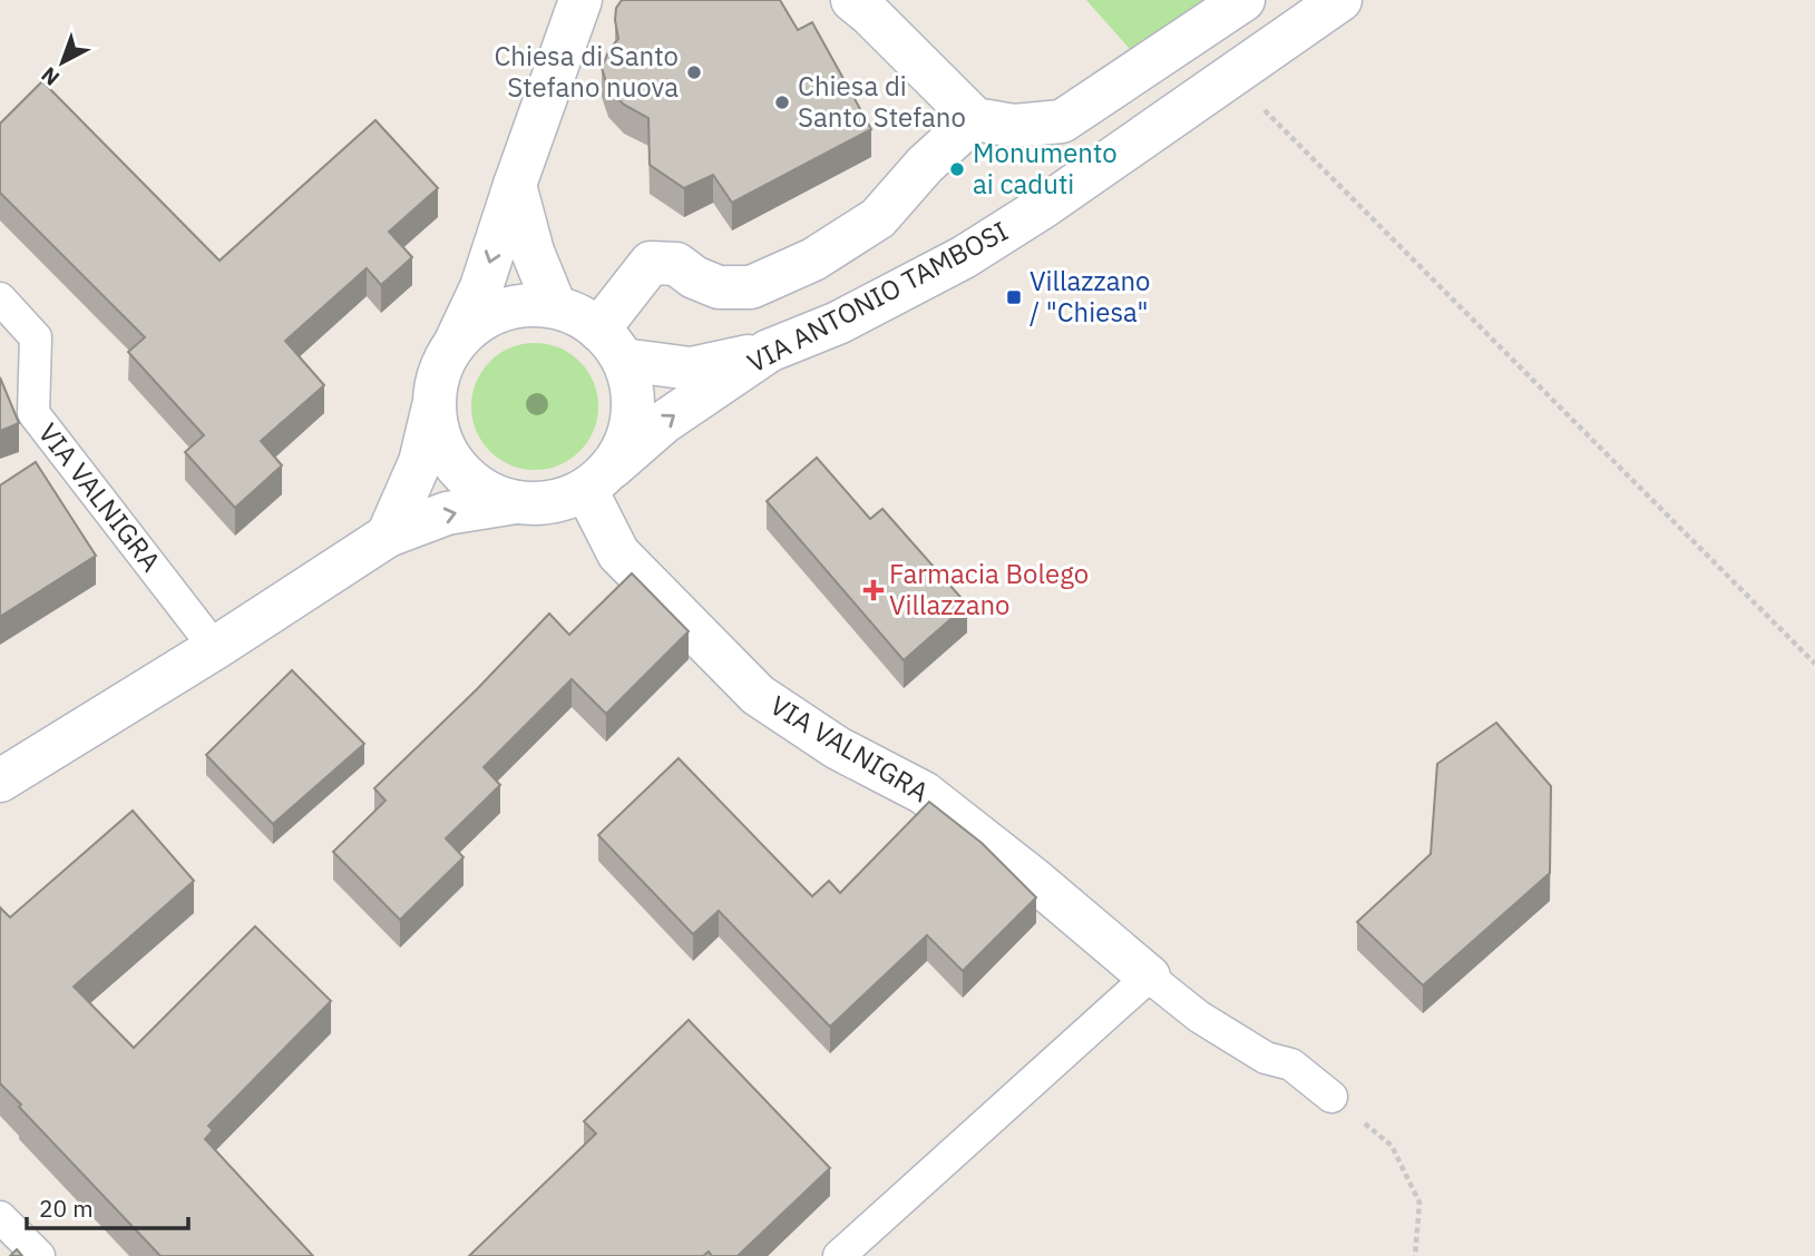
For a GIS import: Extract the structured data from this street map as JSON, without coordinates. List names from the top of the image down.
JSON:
{
  "streets": {
    "main road": ["VIA ANTONIO TAMBOSI", "VIA VALNIGRA"]
  },
  "crossings": [
    ["VIA ANTONIO TAMBOSI", "VIA VALNIGRA"]
  ],
  "places": {
    "other": ["Chiesa di Santo Stefano nuova", "Chiesa di Santo Stefano", "Monumento ai caduti"],
    "transit": ["Villazzano / \"Chiesa\""],
    "health": ["Farmacia Bolego Villazzano"]
  },
  "scale_bar": "20 m",
  "north": "bottom left"
}
